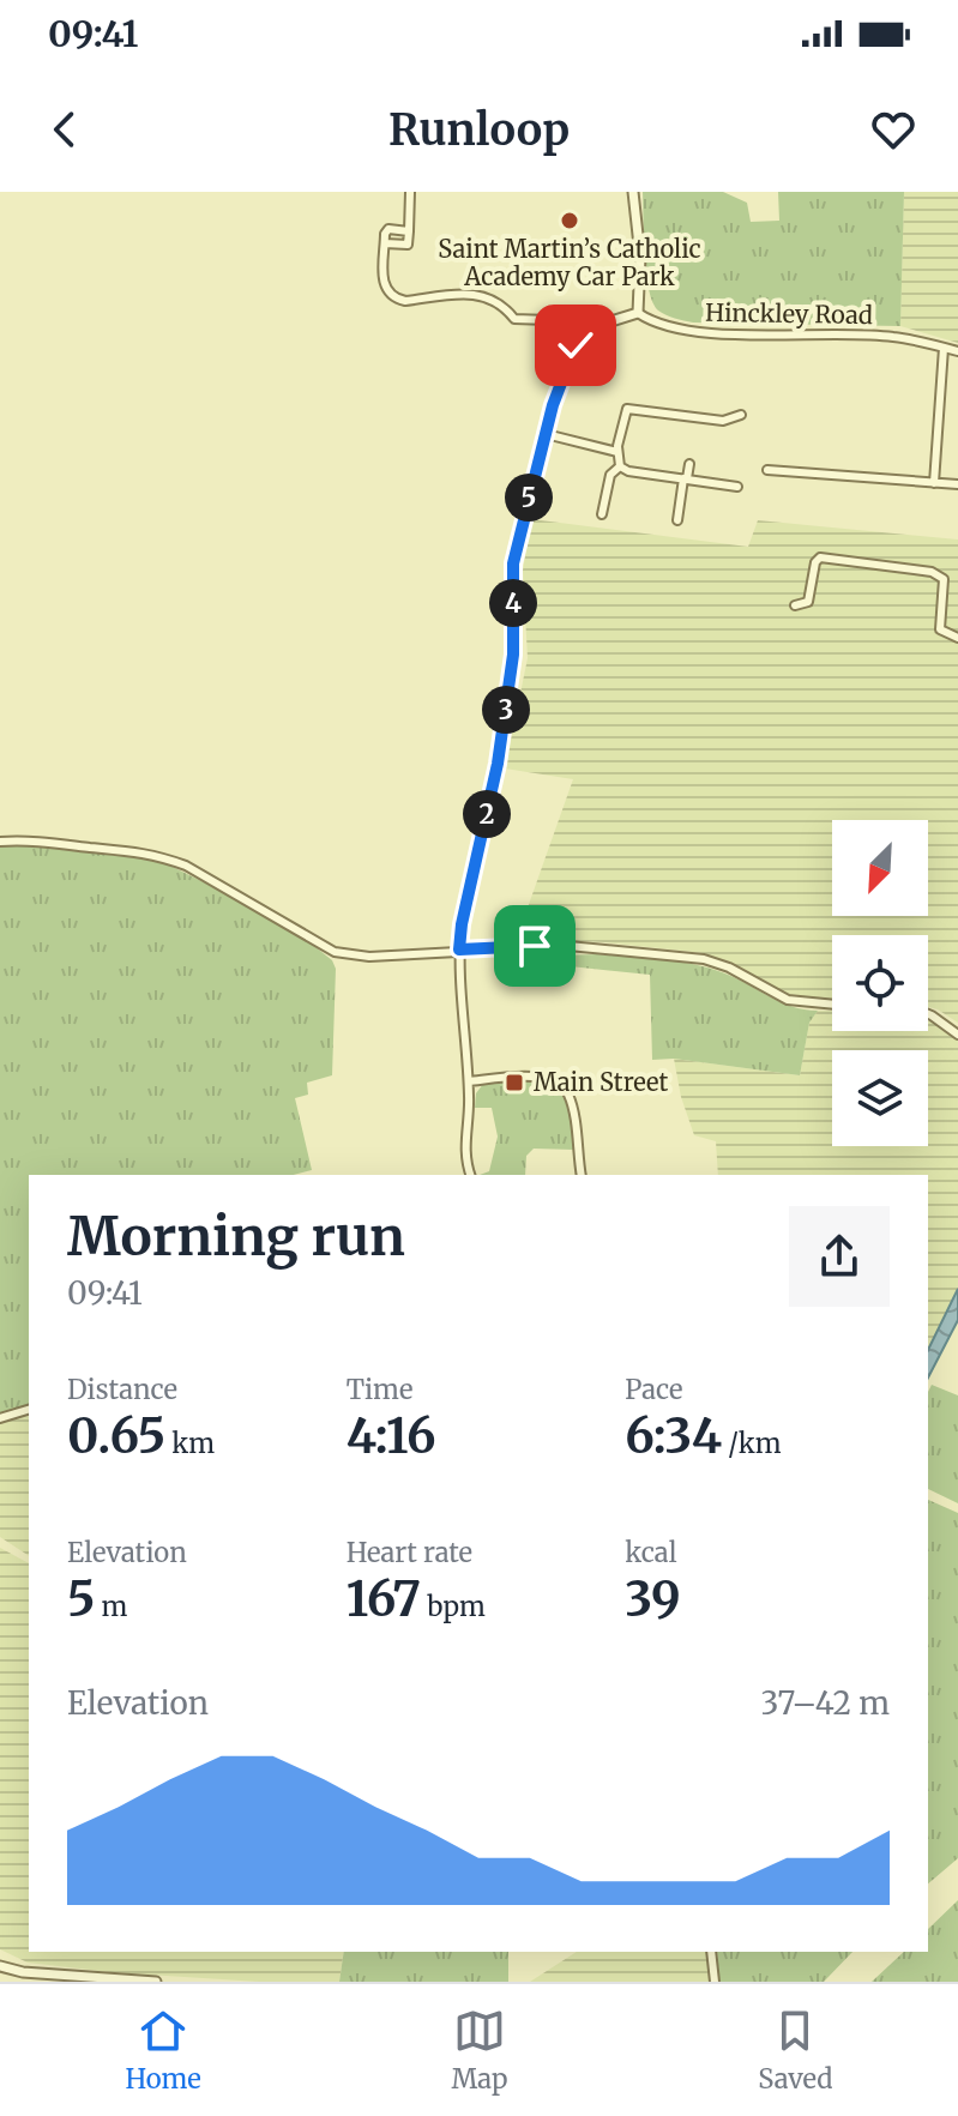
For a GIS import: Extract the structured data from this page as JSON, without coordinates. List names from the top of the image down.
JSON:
{
  "streets": {
    "street": ["Hinckley Road"]
  },
  "places": {
    "other": ["Saint Martin’s Catholic Academy Car Park"],
    "transit": ["Main Street"]
  },
  "north": "bottom left",
  "page": {
    "status": "09:41",
    "header": "Runloop",
    "pins": [
      "5",
      "4",
      "3",
      "2"
    ],
    "heading": ["Morning run", "09:41"],
    "stats": [
      ["Distance", "0.65 km"],
      ["Time", "4:16"],
      ["Pace", "6:34 /km"],
      ["Elevation", "5 m"],
      ["Heart rate", "167 bpm"],
      ["kcal", "39"]
    ],
    "chart": ["Elevation", "37–42 m"],
    "tabs": ["Home", "Map", "Saved"]
  }
}
